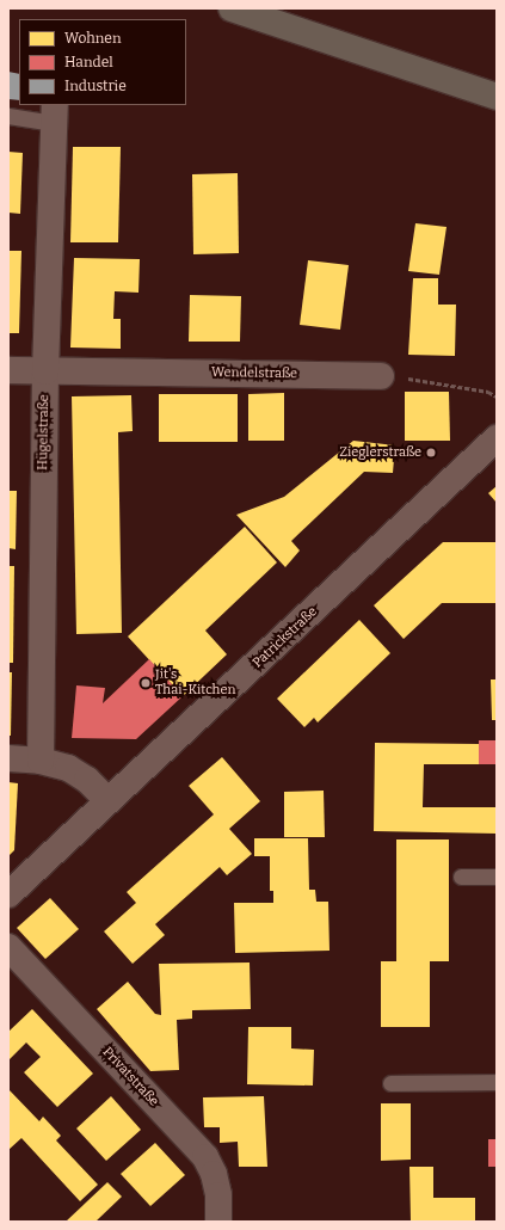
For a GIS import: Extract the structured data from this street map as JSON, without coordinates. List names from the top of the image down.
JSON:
{
  "streets": {
    "street": [
      "Wendelstraße",
      "Hügelstraße",
      "Patrickstraße",
      "Privatstraße"
    ]
  },
  "crossings": [
    ["Wendelstraße", "Hügelstraße"]
  ],
  "places": ["Zieglerstraße", "Jit's Thai-Kitchen"],
  "legend": ["Wohnen", "Handel", "Industrie"]
}
